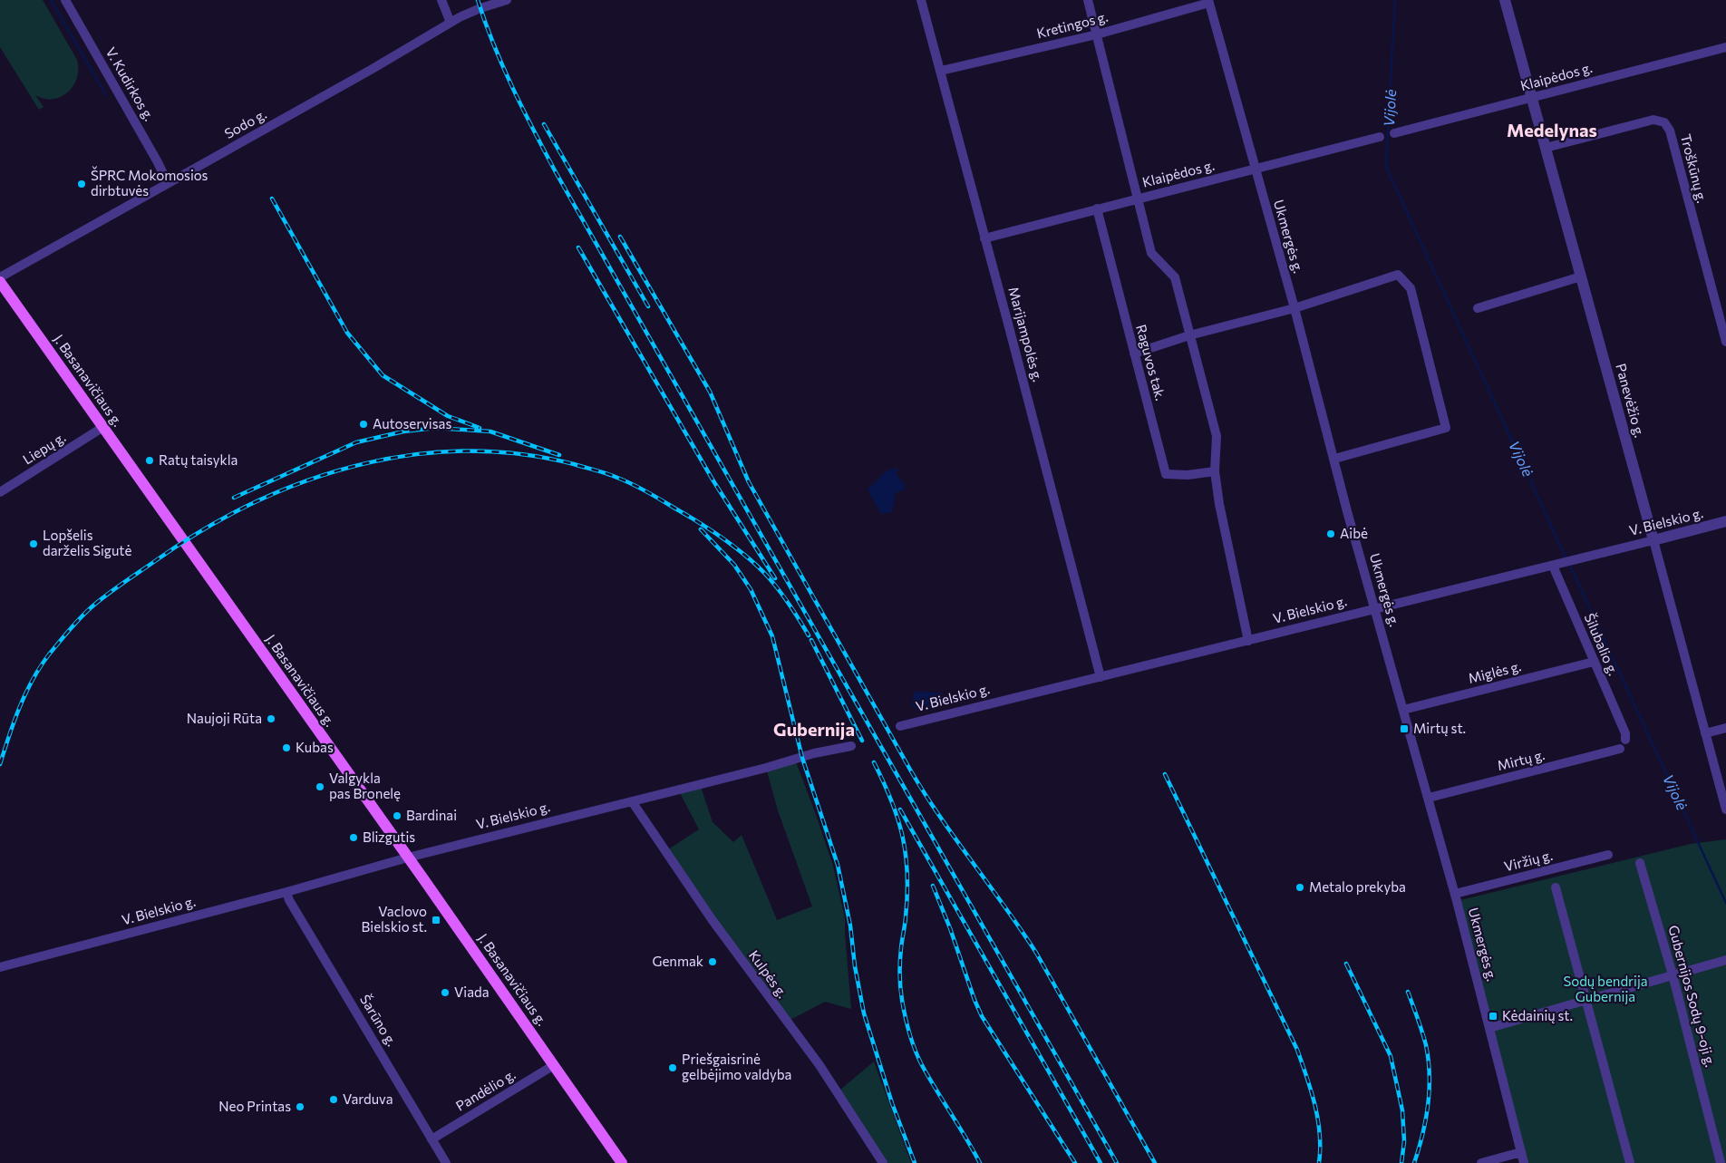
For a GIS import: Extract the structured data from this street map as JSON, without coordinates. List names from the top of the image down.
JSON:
{
  "streets": {
    "main road": ["J. Basanavičiaus g."],
    "street": [
      "Kretingos g.",
      "Klaipėdos g.",
      "V. Kudirkos g.",
      "Sodo g.",
      "Troškūnų g.",
      "Ukmergės g.",
      "Marijampolės g.",
      "Raguvos tak.",
      "Panevėžio g.",
      "Liepų g.",
      "V. Bielskio g.",
      "Šilubalio g.",
      "Miglės g.",
      "Mirtų g.",
      "Viržių g.",
      "Kulpės g.",
      "Gubernijos Sodų 9-oji g.",
      "Šarūno g.",
      "Pandėlio g."
    ]
  },
  "crossings": [
    ["Kretingos g.", "Ukmergės g."],
    ["Kretingos g.", "Marijampolės g."],
    ["Klaipėdos g.", "Ukmergės g."],
    ["Klaipėdos g.", "Marijampolės g."],
    ["Klaipėdos g.", "Raguvos tak."],
    ["Klaipėdos g.", "Panevėžio g."],
    ["V. Kudirkos g.", "Sodo g."],
    ["Troškūnų g.", "Panevėžio g."],
    ["Ukmergės g.", "V. Bielskio g."],
    ["Ukmergės g.", "Miglės g."],
    ["Ukmergės g.", "Mirtų g."],
    ["Ukmergės g.", "Viržių g."],
    ["Marijampolės g.", "V. Bielskio g."],
    ["J. Basanavičiaus g.", "Liepų g."],
    ["J. Basanavičiaus g.", "V. Bielskio g."],
    ["J. Basanavičiaus g.", "Pandėlio g."],
    ["Panevėžio g.", "V. Bielskio g."],
    ["V. Bielskio g.", "Šilubalio g."],
    ["V. Bielskio g.", "Kulpės g."],
    ["V. Bielskio g.", "Šarūno g."],
    ["Šilubalio g.", "Miglės g."],
    ["Šarūno g.", "Pandėlio g."]
  ],
  "districts": ["Medelynas", "Gubernija"],
  "water": ["Vijolė"],
  "parks": ["Sodų bendrija Gubernija"],
  "places": {
    "other": [
      "ŠPRC Mokomosios dirbtuvės",
      "Autoservisas",
      "Ratų taisykla",
      "Aibė",
      "Lopšelis darželis Sigutė",
      "Naujoji Rūta",
      "Kubas",
      "Valgykla pas Bronelę",
      "Bardinai",
      "Blizgutis",
      "Metalo prekyba",
      "Genmak",
      "Viada",
      "Priešgaisrinė gelbėjimo valdyba",
      "Varduva",
      "Neo Printas"
    ],
    "transit": ["Mirtų st.", "Vaclovo Bielskio st.", "Kėdainių st."]
  }
}
